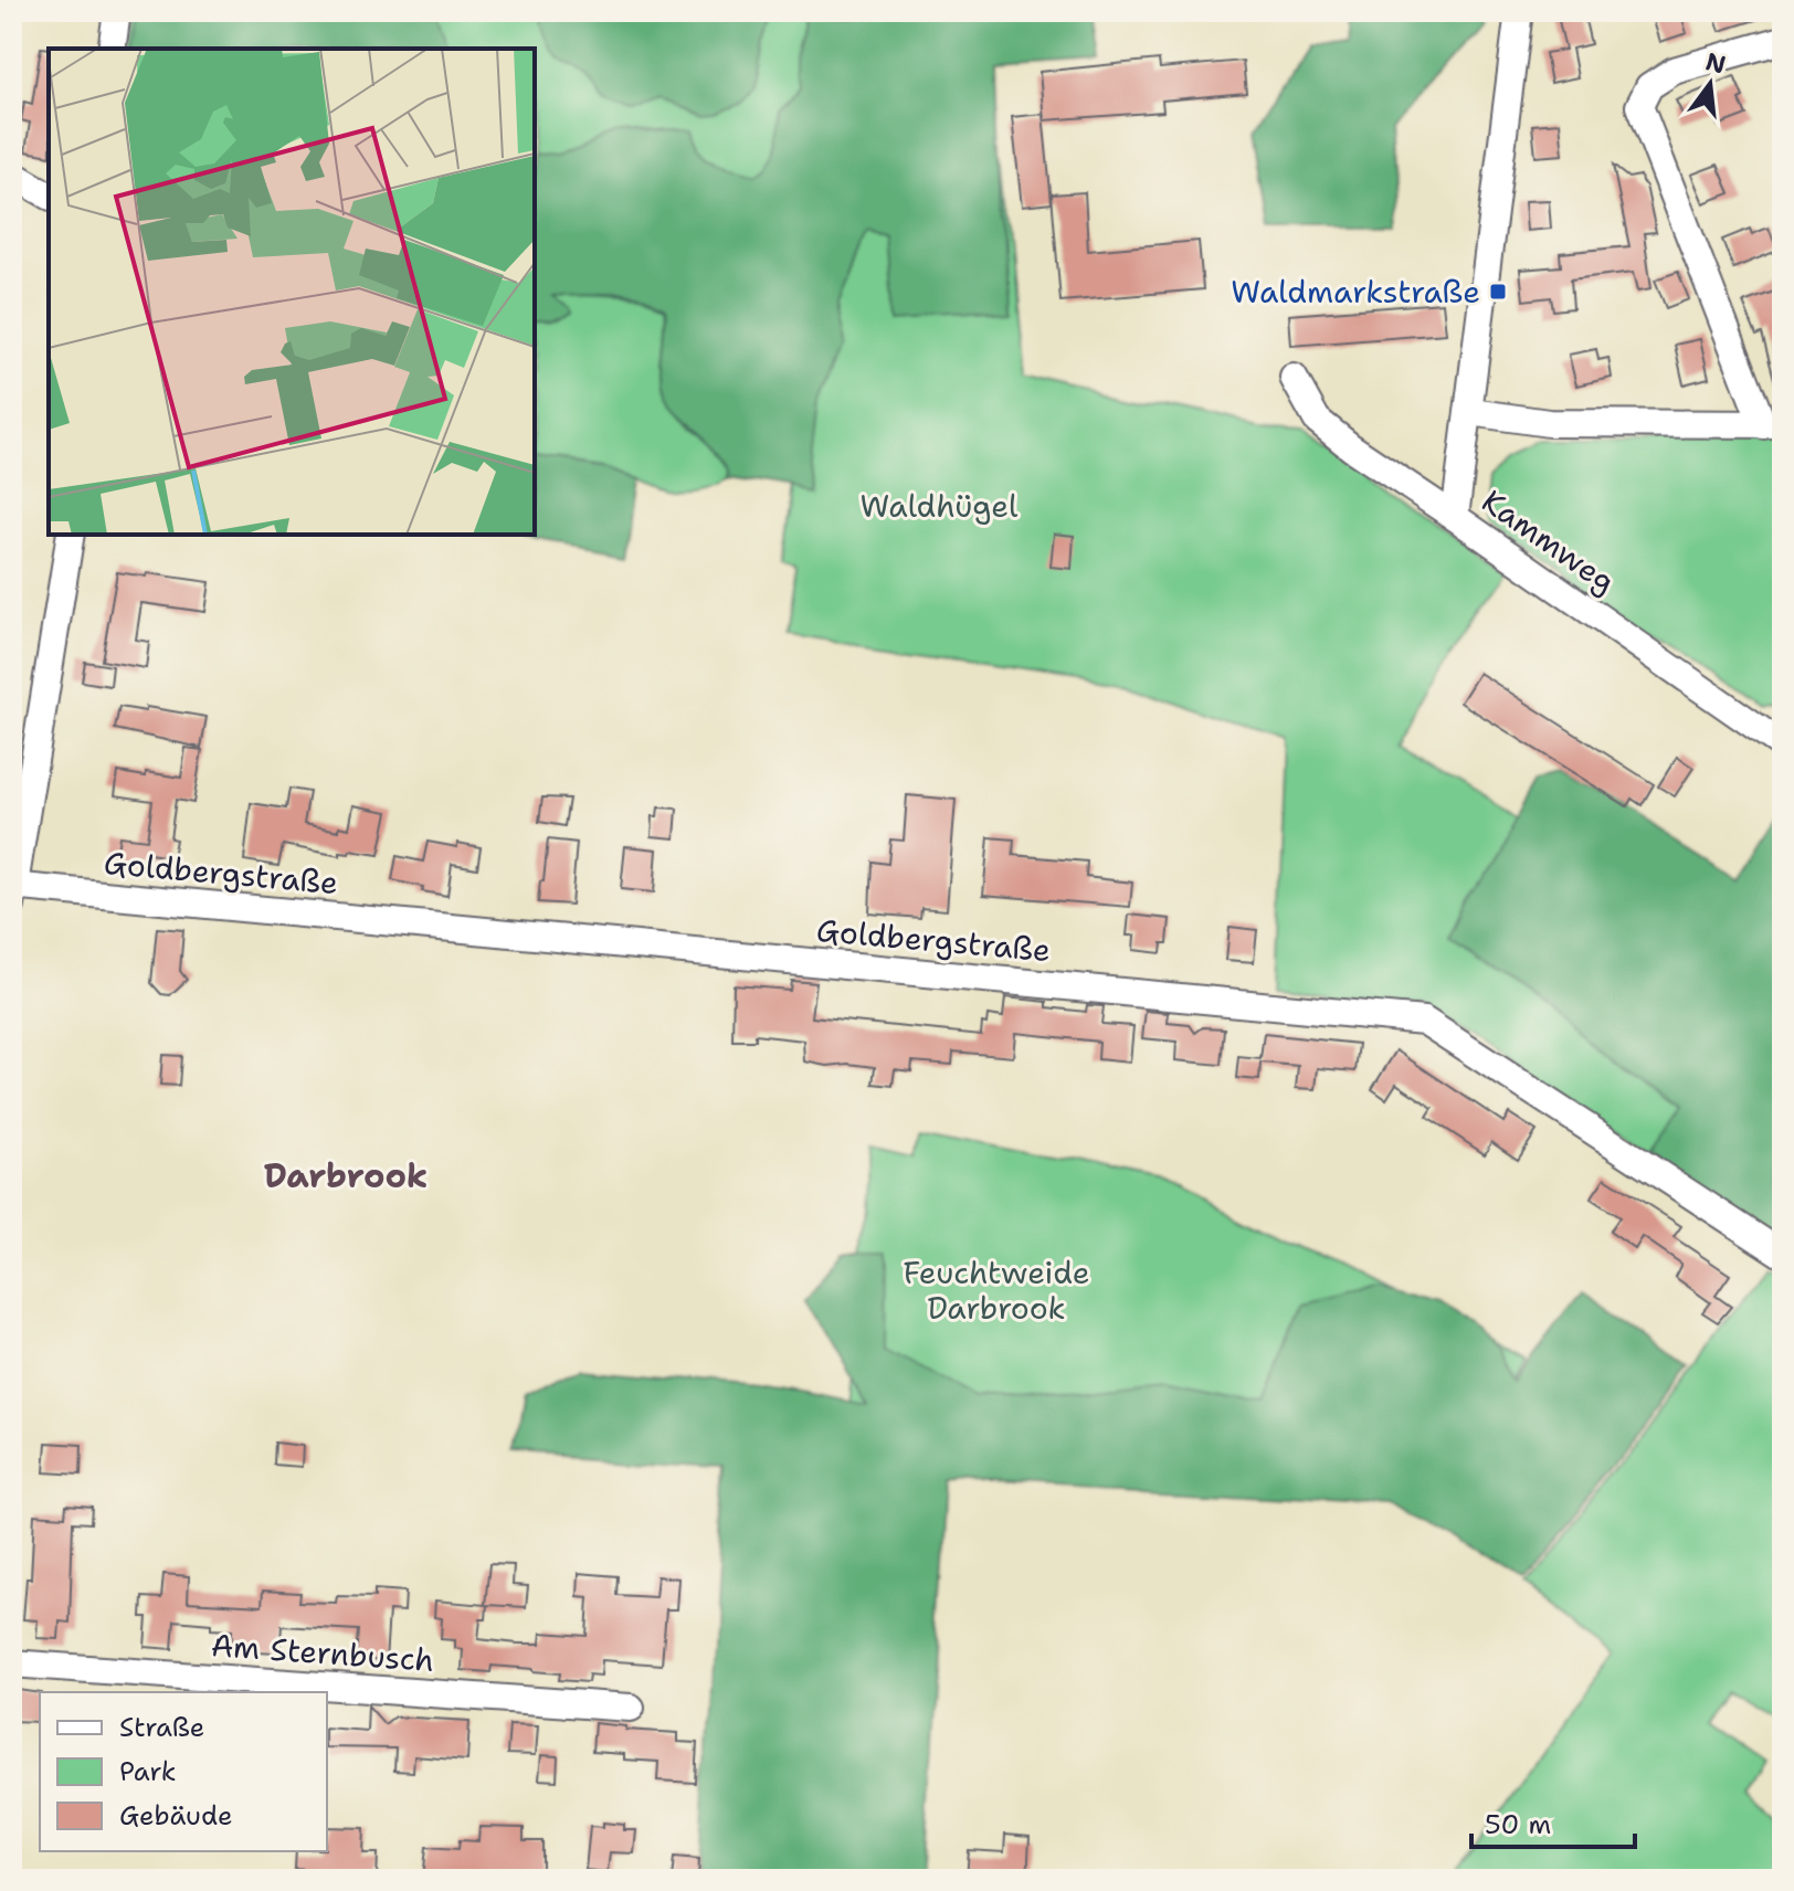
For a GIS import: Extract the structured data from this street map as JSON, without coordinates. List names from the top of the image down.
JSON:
{
  "streets": {
    "street": ["Kammweg", "Goldbergstraße", "Am Sternbusch"]
  },
  "districts": ["Darbrook"],
  "parks": ["Waldhügel", "Feuchtweide Darbrook"],
  "places": {
    "transit": ["Waldmarkstraße"]
  },
  "legend": ["Straße", "Park", "Gebäude"],
  "scale_bar": "50 m",
  "north": "top"
}
